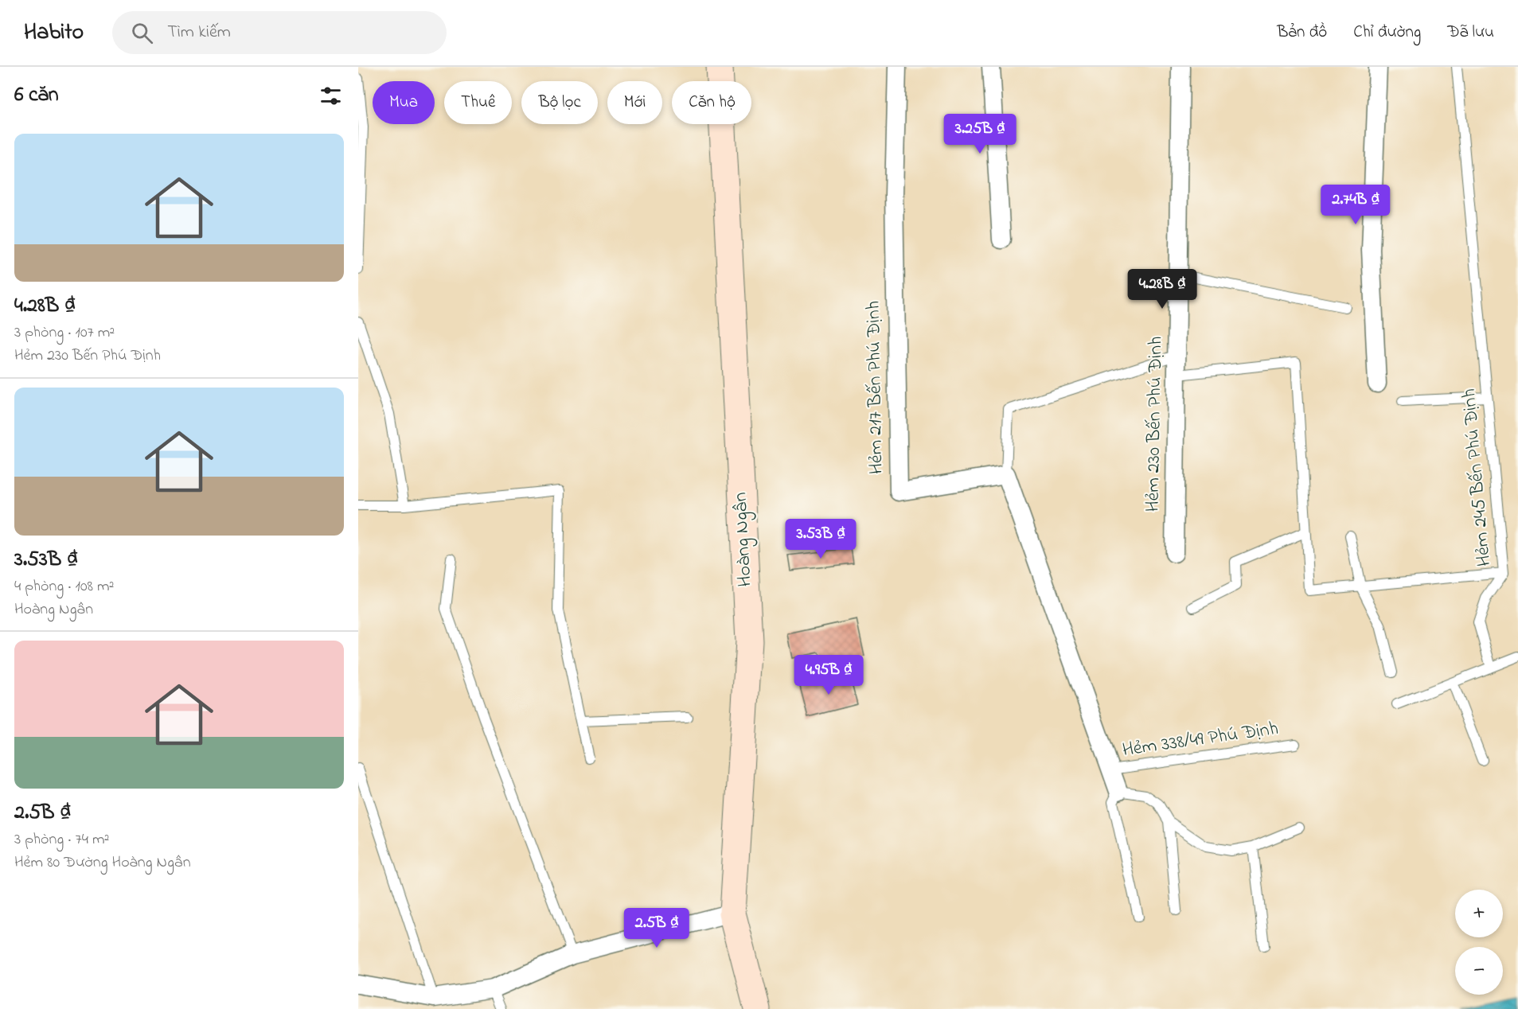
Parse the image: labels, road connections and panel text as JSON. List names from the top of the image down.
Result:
{
  "streets": {
    "street": ["Hẻm 217 Bến Phú Định", "Hẻm 230 Bến Phú Định", "Hoàng Ngân"],
    "lane": ["Hẻm 245 Bến Phú Định", "Hẻm 338/49 Phú Định"]
  },
  "crossings": [
    ["Hẻm 230 Bến Phú Định", "Hẻm 245 Bến Phú Định"]
  ],
  "page": {
    "header": "Habito",
    "search": "Tìm kiếm",
    "nav": ["Bản đồ", "Chỉ đường", "Đã lưu"],
    "heading": "6 căn",
    "chip": [
      "Mua",
      "Thuê",
      "Bộ lọc",
      "Mới",
      "Căn hộ"
    ],
    "price": [
      "3.25B ₫",
      "2.74B ₫",
      "4.28B ₫",
      "3.53B ₫",
      "4.95B ₫",
      "2.5B ₫"
    ],
    "list": [
      {
        "name": "4.28B ₫",
        "note": "3 phòng · 107 m² · Hẻm 230 Bến Phú Định"
      },
      {
        "name": "3.53B ₫",
        "note": "4 phòng · 108 m² · Hoàng Ngân"
      },
      {
        "name": "2.5B ₫",
        "note": "3 phòng · 74 m² · Hẻm 80 Đường Hoàng Ngân"
      }
    ],
    "map_buttons": ["+", "−"]
  }
}
